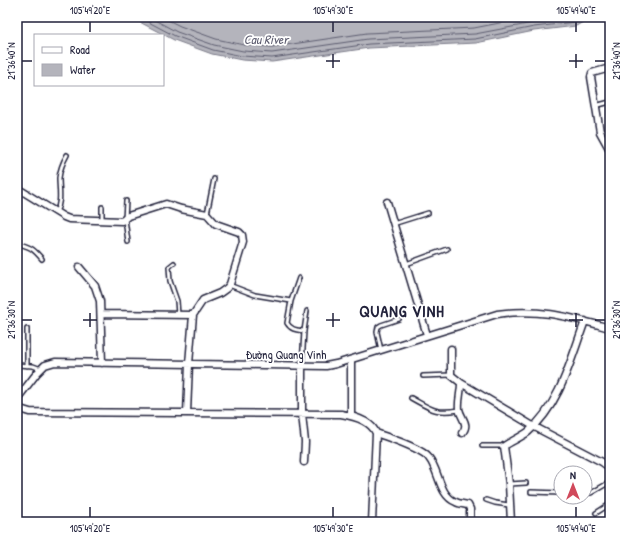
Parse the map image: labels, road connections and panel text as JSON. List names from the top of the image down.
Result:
{
  "streets": {
    "street": ["Đường Quang Vinh"]
  },
  "districts": ["QUANG VINH"],
  "water": ["Cau River"],
  "legend": ["Road", "Water"],
  "north": "top",
  "coordinates": [
    "105°49'20\"E",
    "105°49'30\"E",
    "105°49'40\"E",
    "21°36'40\"N",
    "21°36'30\"N"
  ]
}
